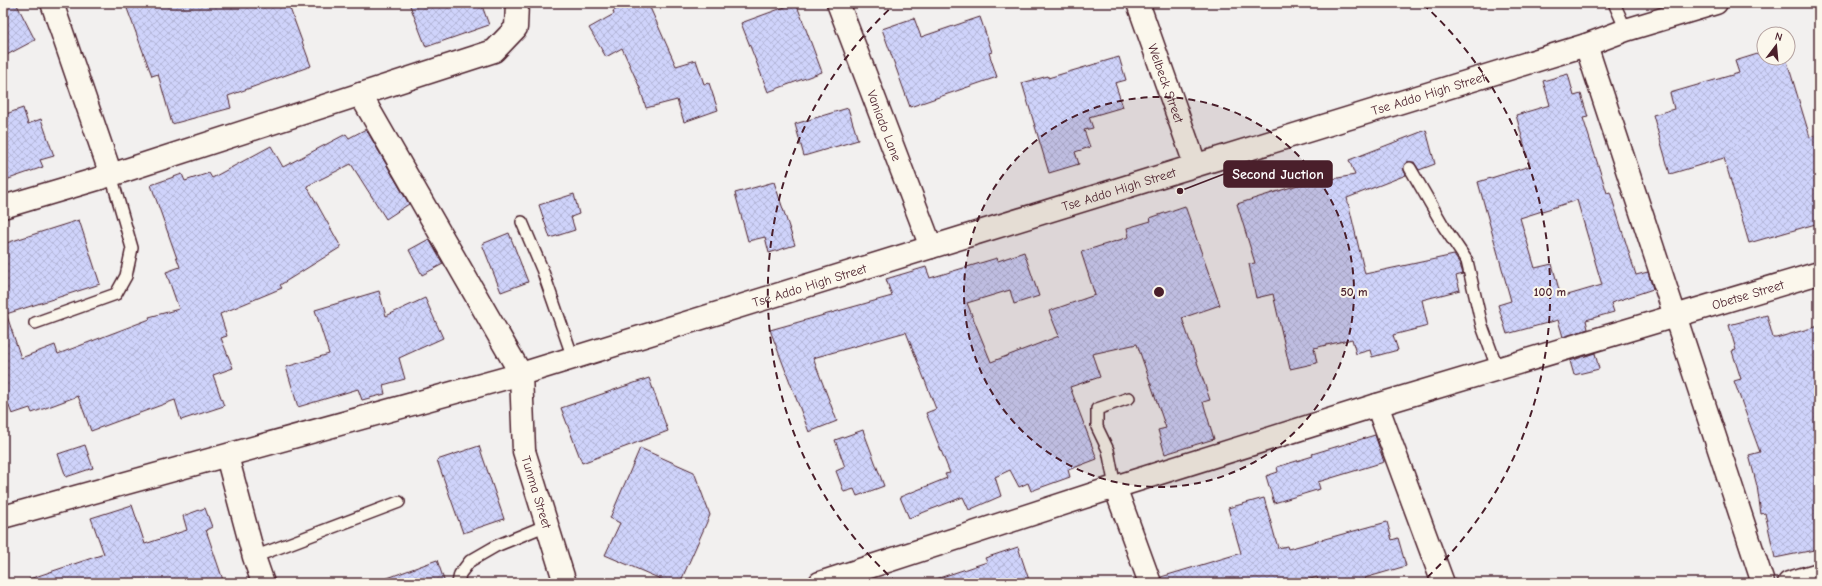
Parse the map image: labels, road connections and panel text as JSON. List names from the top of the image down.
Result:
{
  "streets": {
    "street": [
      "Welbeck Street",
      "Tse Addo High Street",
      "Vaniado Lane",
      "Obetse Street",
      "Tunma Street"
    ]
  },
  "crossings": [
    ["Welbeck Street", "Tse Addo High Street"],
    ["Tse Addo High Street", "Vaniado Lane"],
    ["Tse Addo High Street", "Tunma Street"]
  ],
  "places": ["Second Juction"],
  "north": "top",
  "rings": ["50 m", "100 m"]
}
